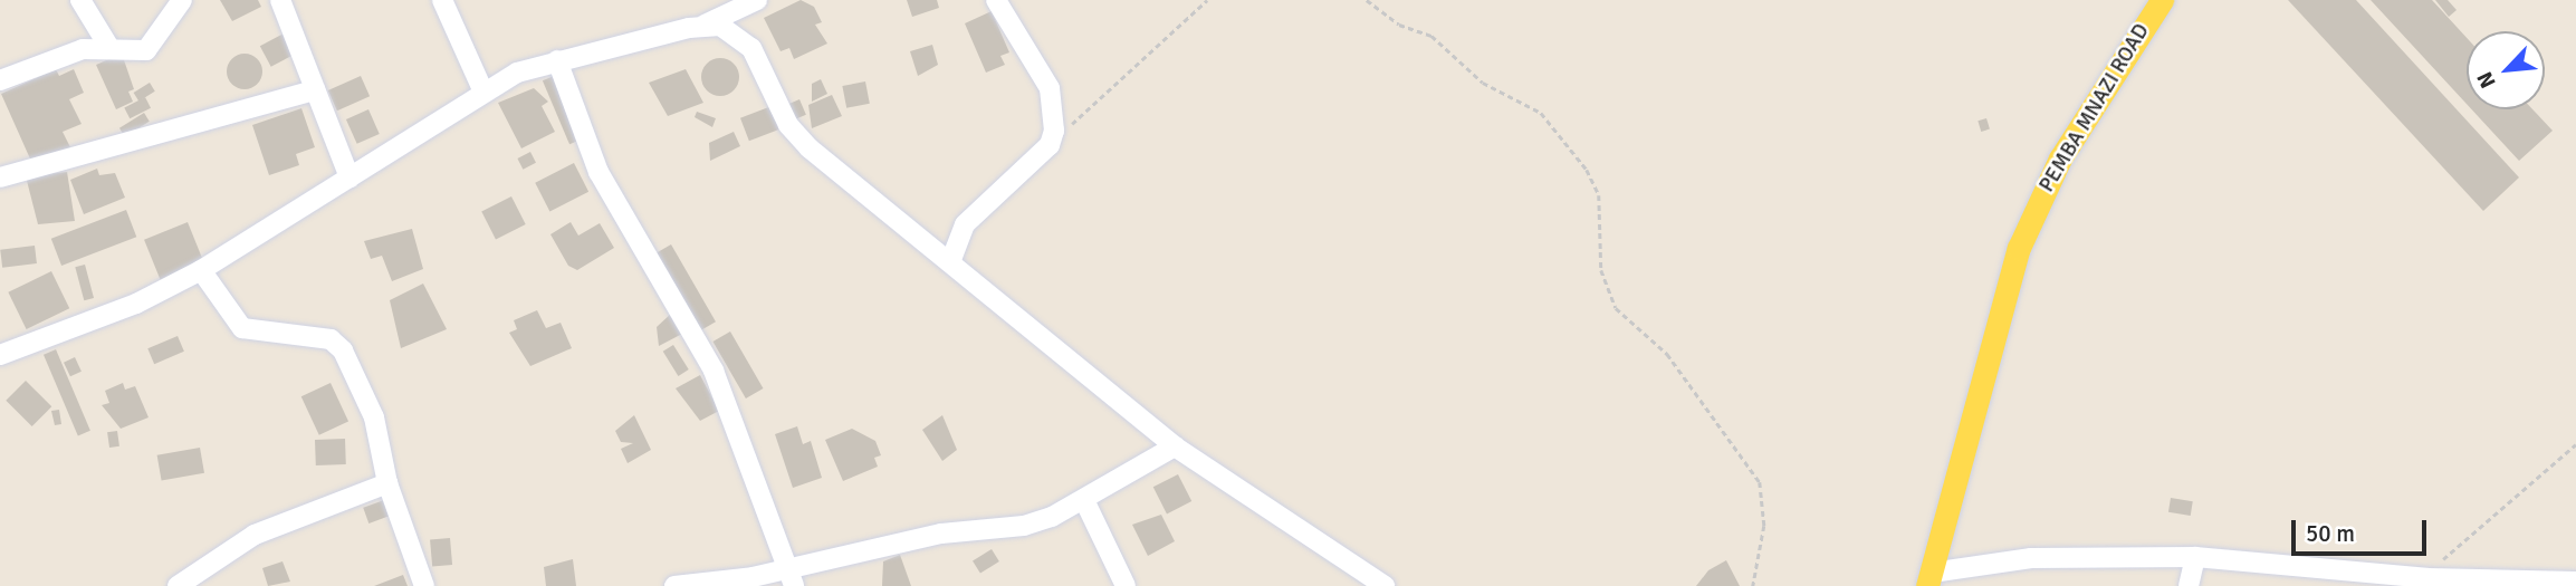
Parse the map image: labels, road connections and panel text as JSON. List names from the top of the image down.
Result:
{
  "streets": {
    "main road": ["PEMBA MNAZI ROAD"]
  },
  "scale_bar": "50 m",
  "north": "bottom left"
}
